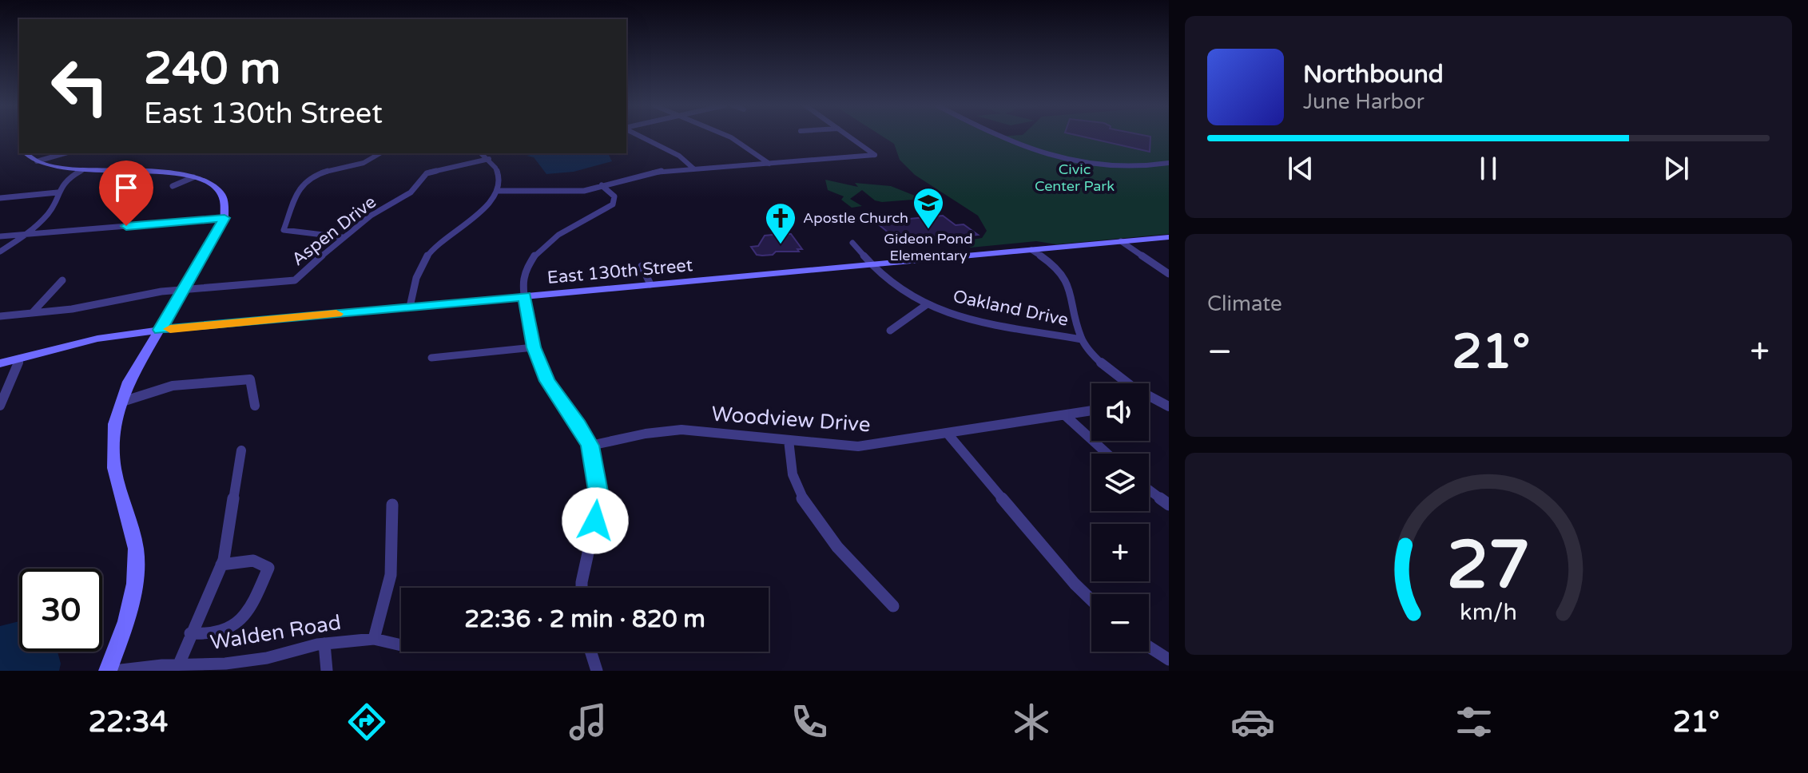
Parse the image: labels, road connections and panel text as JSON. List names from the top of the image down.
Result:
{
  "streets": {
    "street": [
      "Aspen Drive",
      "East 130th Street",
      "Oakland Drive",
      "Woodview Drive",
      "Walden Road"
    ]
  },
  "crossings": [
    ["East 130th Street", "Oakland Drive"]
  ],
  "parks": ["Civic Center Park"],
  "places": {
    "school or university": ["Gideon Pond Elementary"],
    "church": ["Apostle Church"]
  },
  "page": {
    "turn": ["240 m", "East 130th Street"],
    "song": ["Northbound", "June Harbor"],
    "tile": "Climate",
    "heat": ["−", "21°", "+"],
    "map_buttons": ["+", "−"],
    "limit": "30",
    "trip": "22:36 · 2 min · 820 m",
    "tabs": ["22:34", "21°"],
    "gauge": ["27", "km/h"]
  }
}
